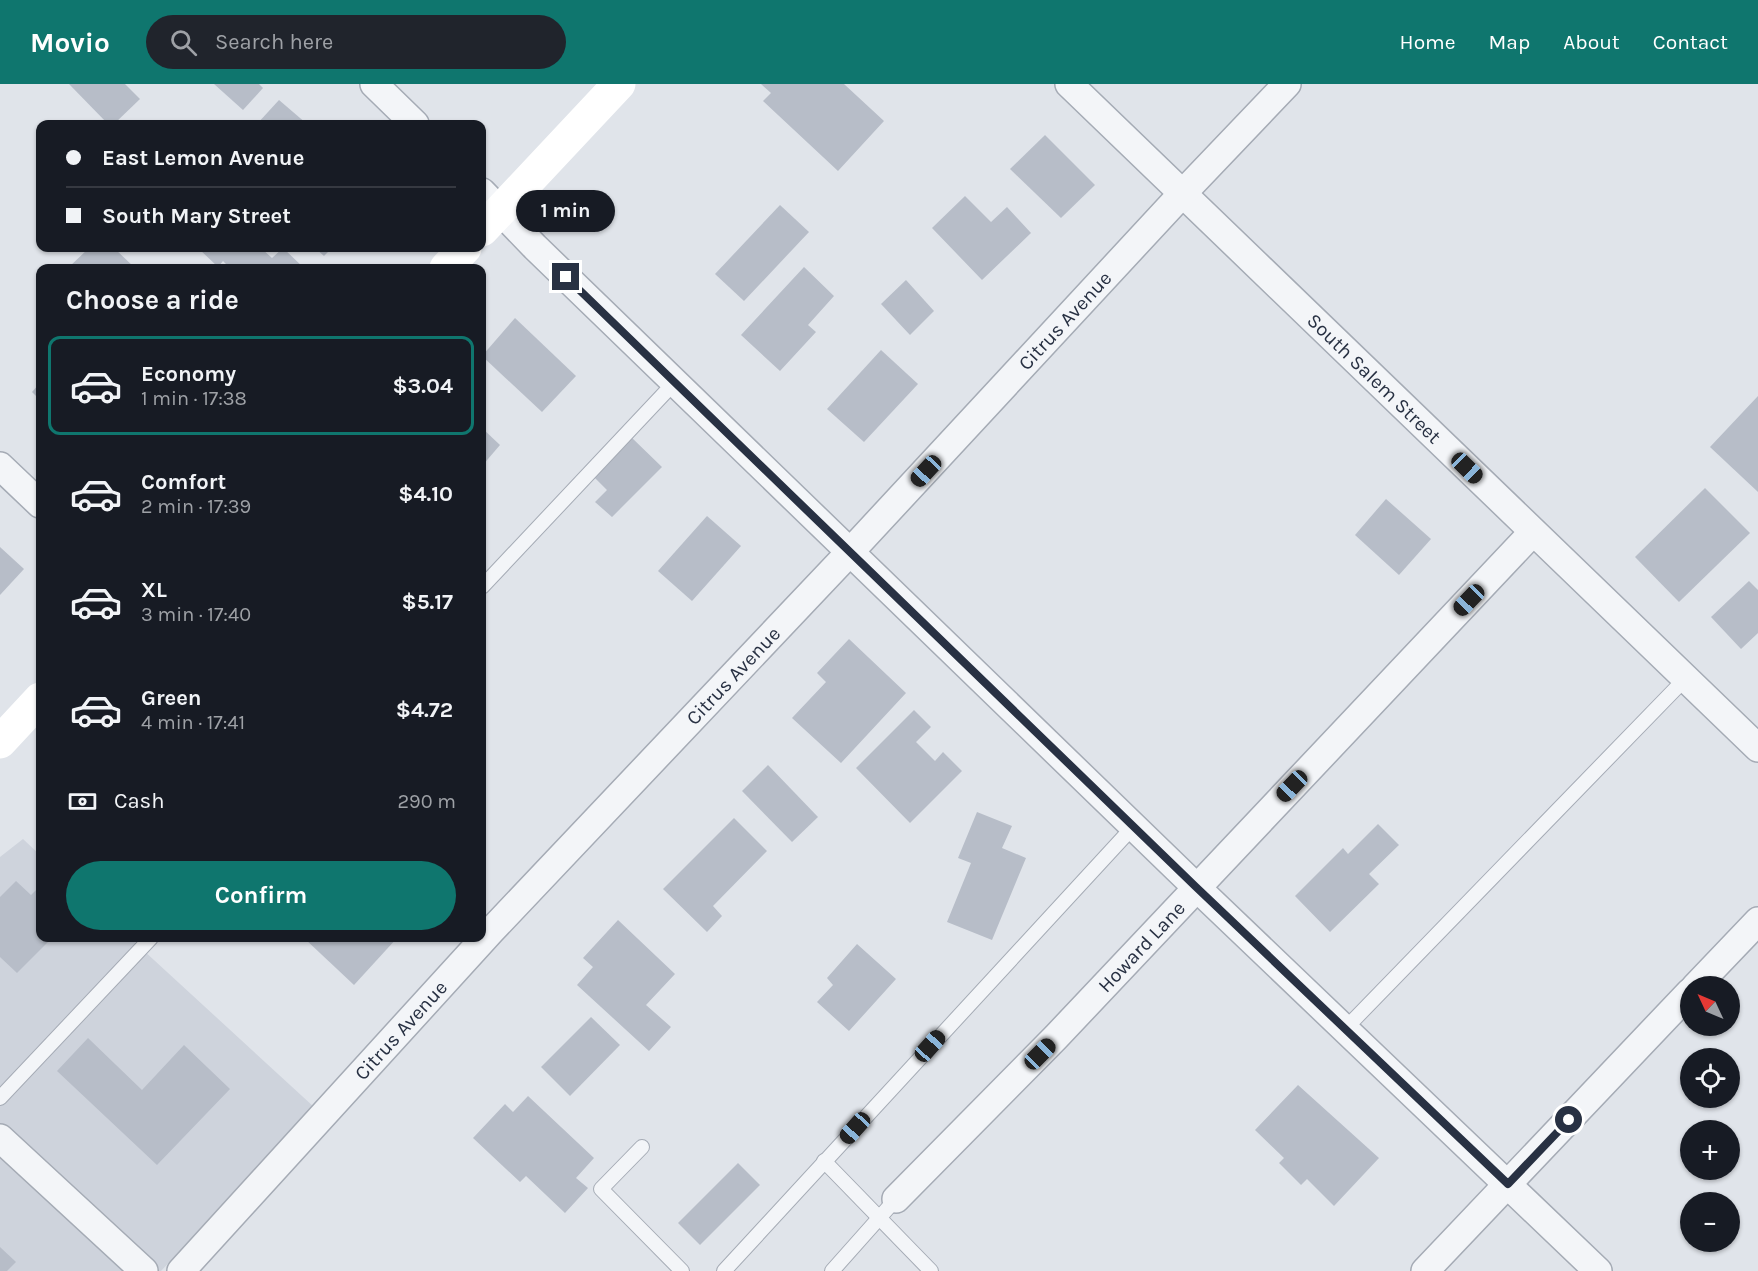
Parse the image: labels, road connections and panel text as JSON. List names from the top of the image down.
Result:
{
  "streets": {
    "street": ["Citrus Avenue", "South Salem Street", "Howard Lane"]
  },
  "crossings": [
    ["Citrus Avenue", "South Salem Street"],
    ["South Salem Street", "Howard Lane"]
  ],
  "north": "top left",
  "page": {
    "header": "Movio",
    "search": "Search here",
    "nav": [
      "Home",
      "Map",
      "About",
      "Contact"
    ],
    "banner": ["East Lemon Avenue", "South Mary Street"],
    "bubble": "1 min",
    "heading": "Choose a ride",
    "list": [
      {
        "name": "Economy",
        "note": "1 min · 17:38",
        "value": "$3.04"
      },
      {
        "name": "Comfort",
        "note": "2 min · 17:39",
        "value": "$4.10"
      },
      {
        "name": "XL",
        "note": "3 min · 17:40",
        "value": "$5.17"
      },
      {
        "name": "Green",
        "note": "4 min · 17:41",
        "value": "$4.72"
      }
    ],
    "pay": ["Cash", "290 m"],
    "buttons": "Confirm",
    "map_buttons": ["+", "−"]
  }
}
